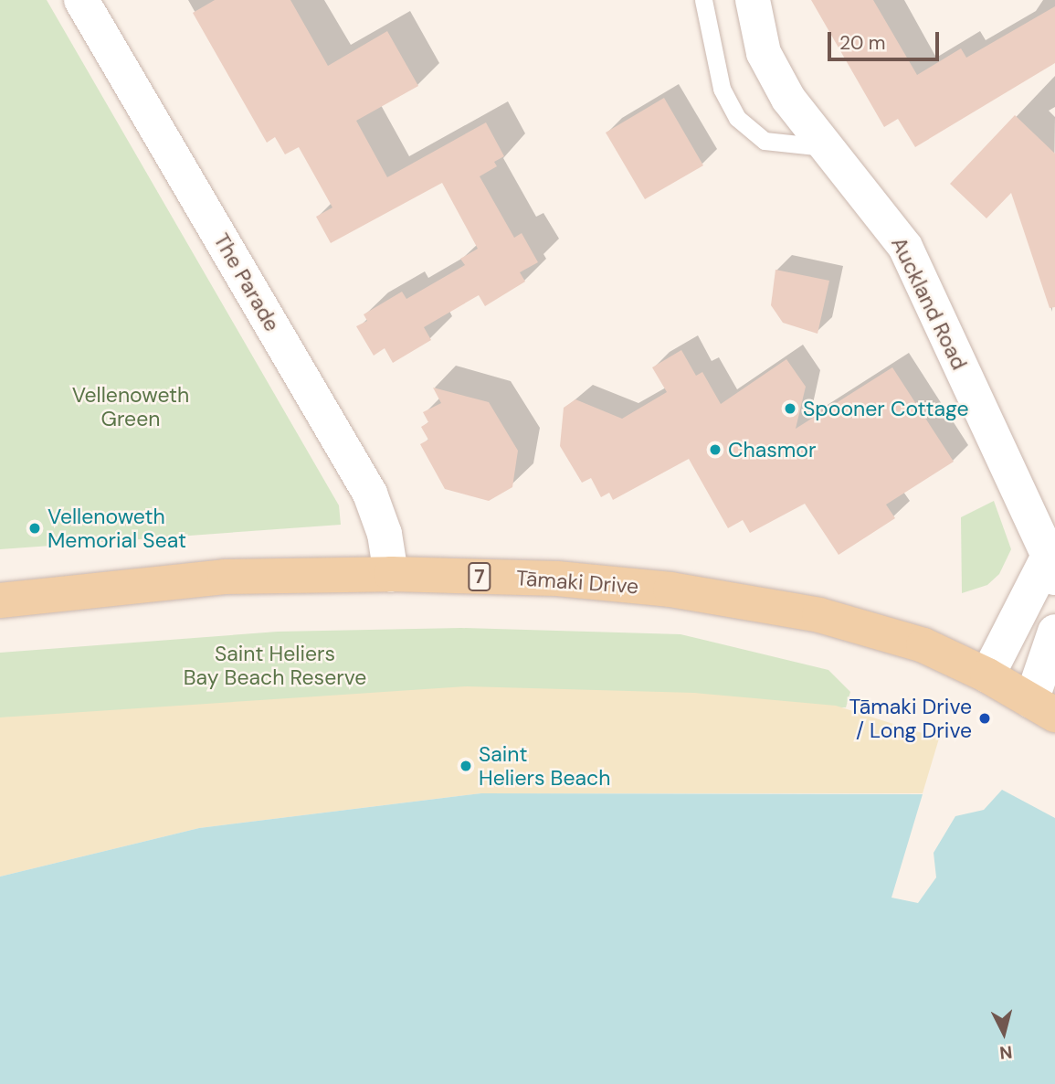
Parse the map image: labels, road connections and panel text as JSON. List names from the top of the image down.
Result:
{
  "streets": {
    "main road": ["7", "Tāmaki Drive"],
    "street": ["The Parade", "Auckland Road"]
  },
  "crossings": [
    ["The Parade", "Tāmaki Drive"],
    ["Auckland Road", "Tāmaki Drive"]
  ],
  "parks": ["Vellenoweth Green", "Saint Heliers Bay Beach Reserve"],
  "places": [
    "Spooner Cottage",
    "Chasmor",
    "Vellenoweth Memorial Seat",
    "Tāmaki Drive / Long Drive",
    "Saint Heliers Beach"
  ],
  "scale_bar": "20 m",
  "north": "bottom"
}
